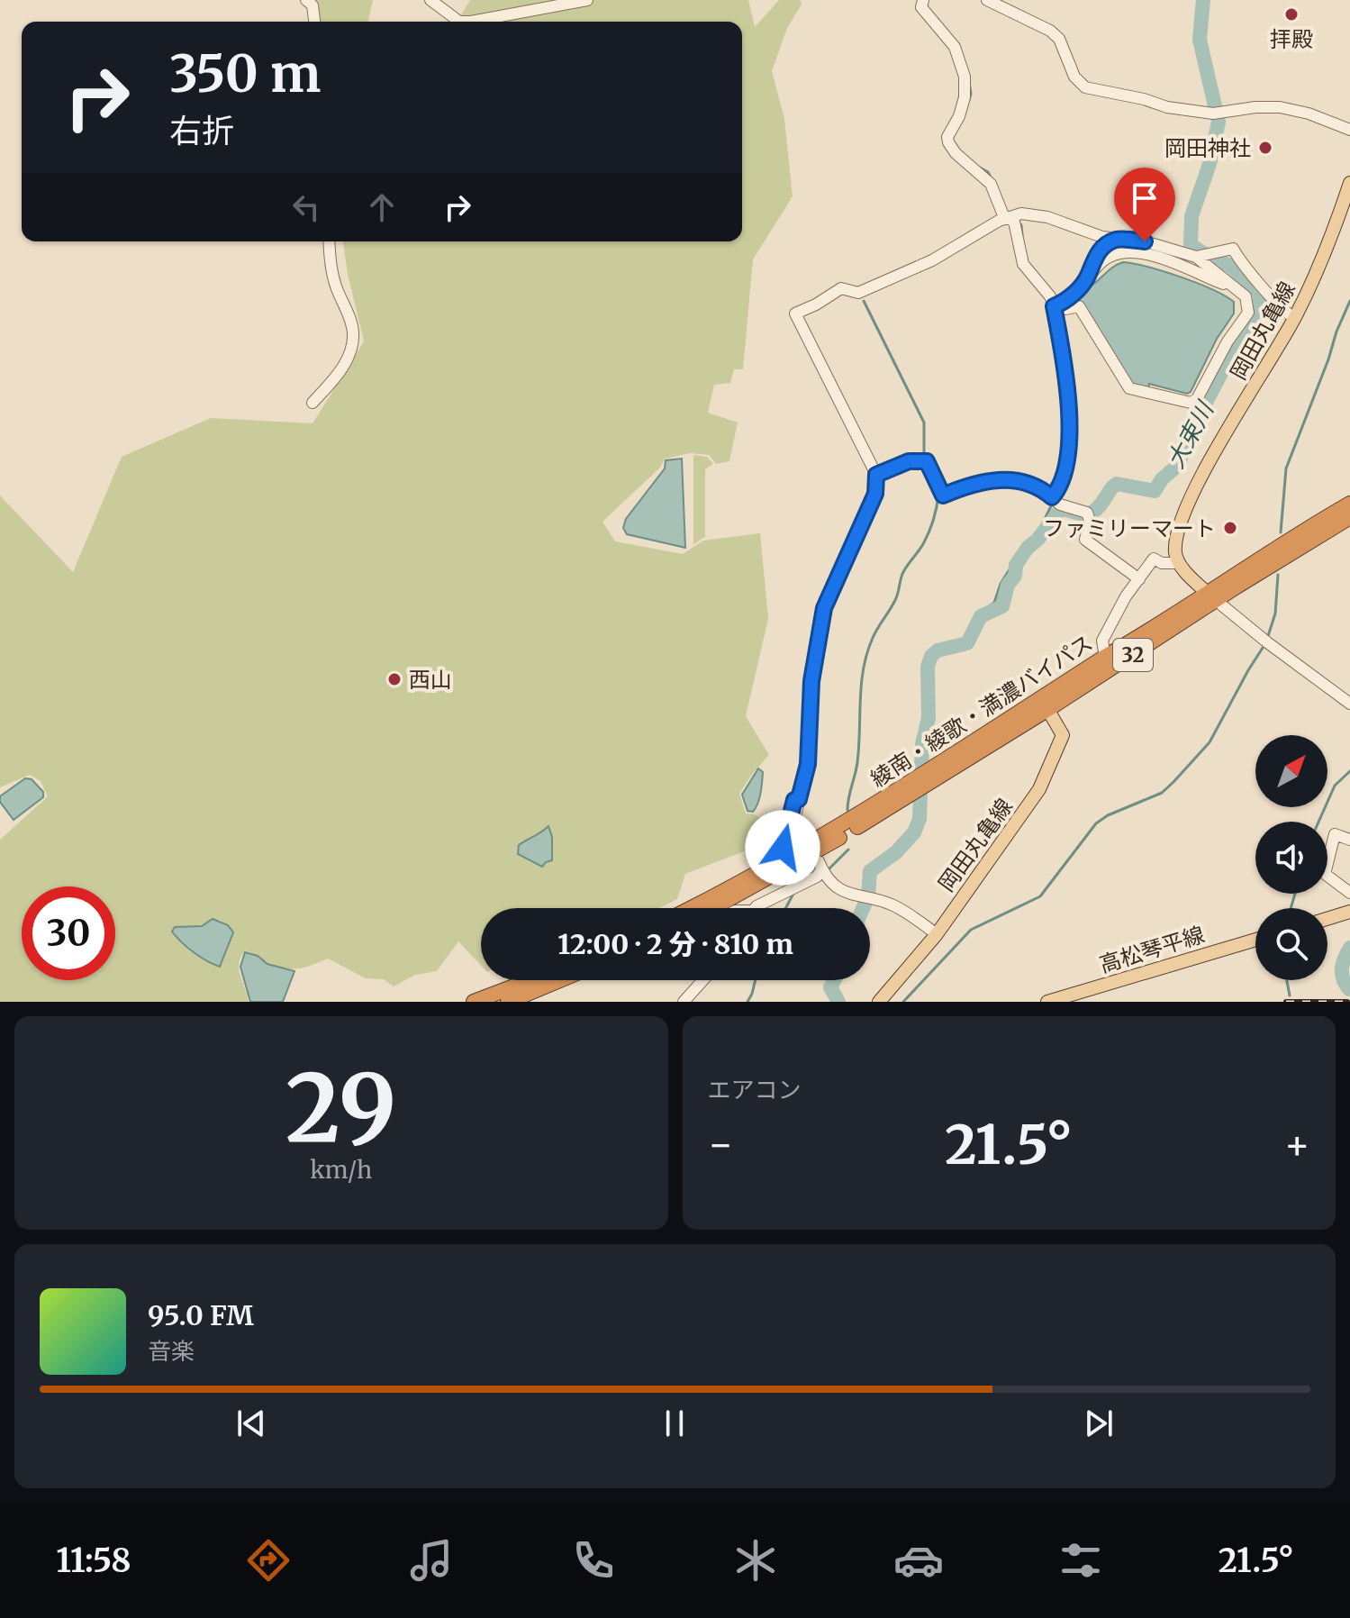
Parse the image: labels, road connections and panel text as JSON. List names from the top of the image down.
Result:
{
  "streets": {
    "highway": ["32", "綾南・綾歌・満濃バイパス"],
    "main road": ["岡田丸亀線", "高松琴平線"]
  },
  "crossings": [
    ["岡田丸亀線", "綾南・綾歌・満濃バイパス"]
  ],
  "water": ["大束川"],
  "places": [
    "拝殿",
    "岡田神社",
    "ファミリーマート",
    "西山"
  ],
  "north": "top right",
  "page": {
    "turn": ["350 m", "右折"],
    "limit": "30",
    "trip": "12:00 · 2 分 · 810 m",
    "tile": [
      ["29", "km/h"],
      "エアコン"
    ],
    "heat": ["−", "21.5°", "+"],
    "song": ["95.0 FM", "音楽"],
    "tabs": ["11:58", "21.5°"]
  }
}
